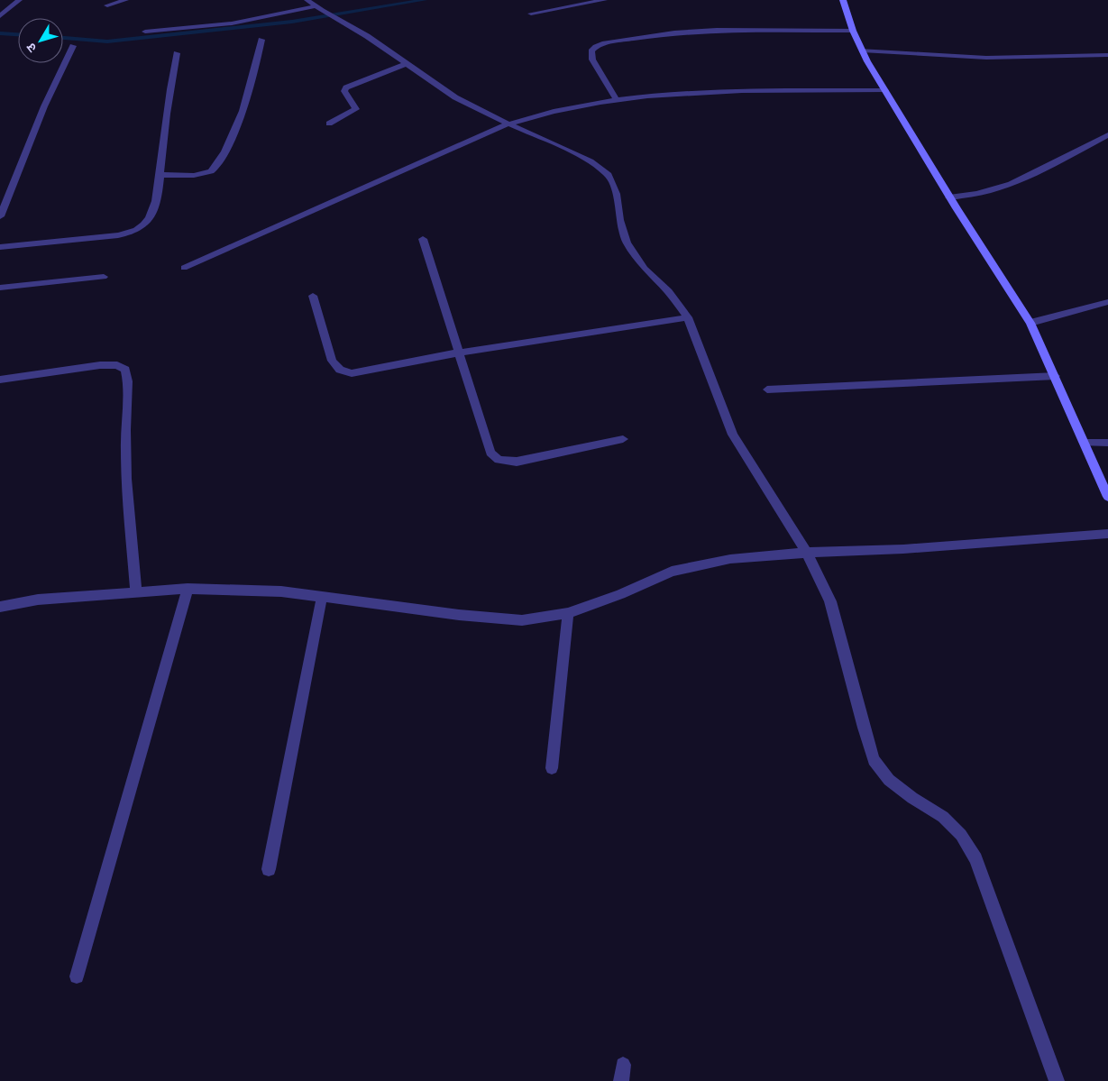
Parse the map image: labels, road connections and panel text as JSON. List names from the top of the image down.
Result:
{
  "north": "bottom left"
}
